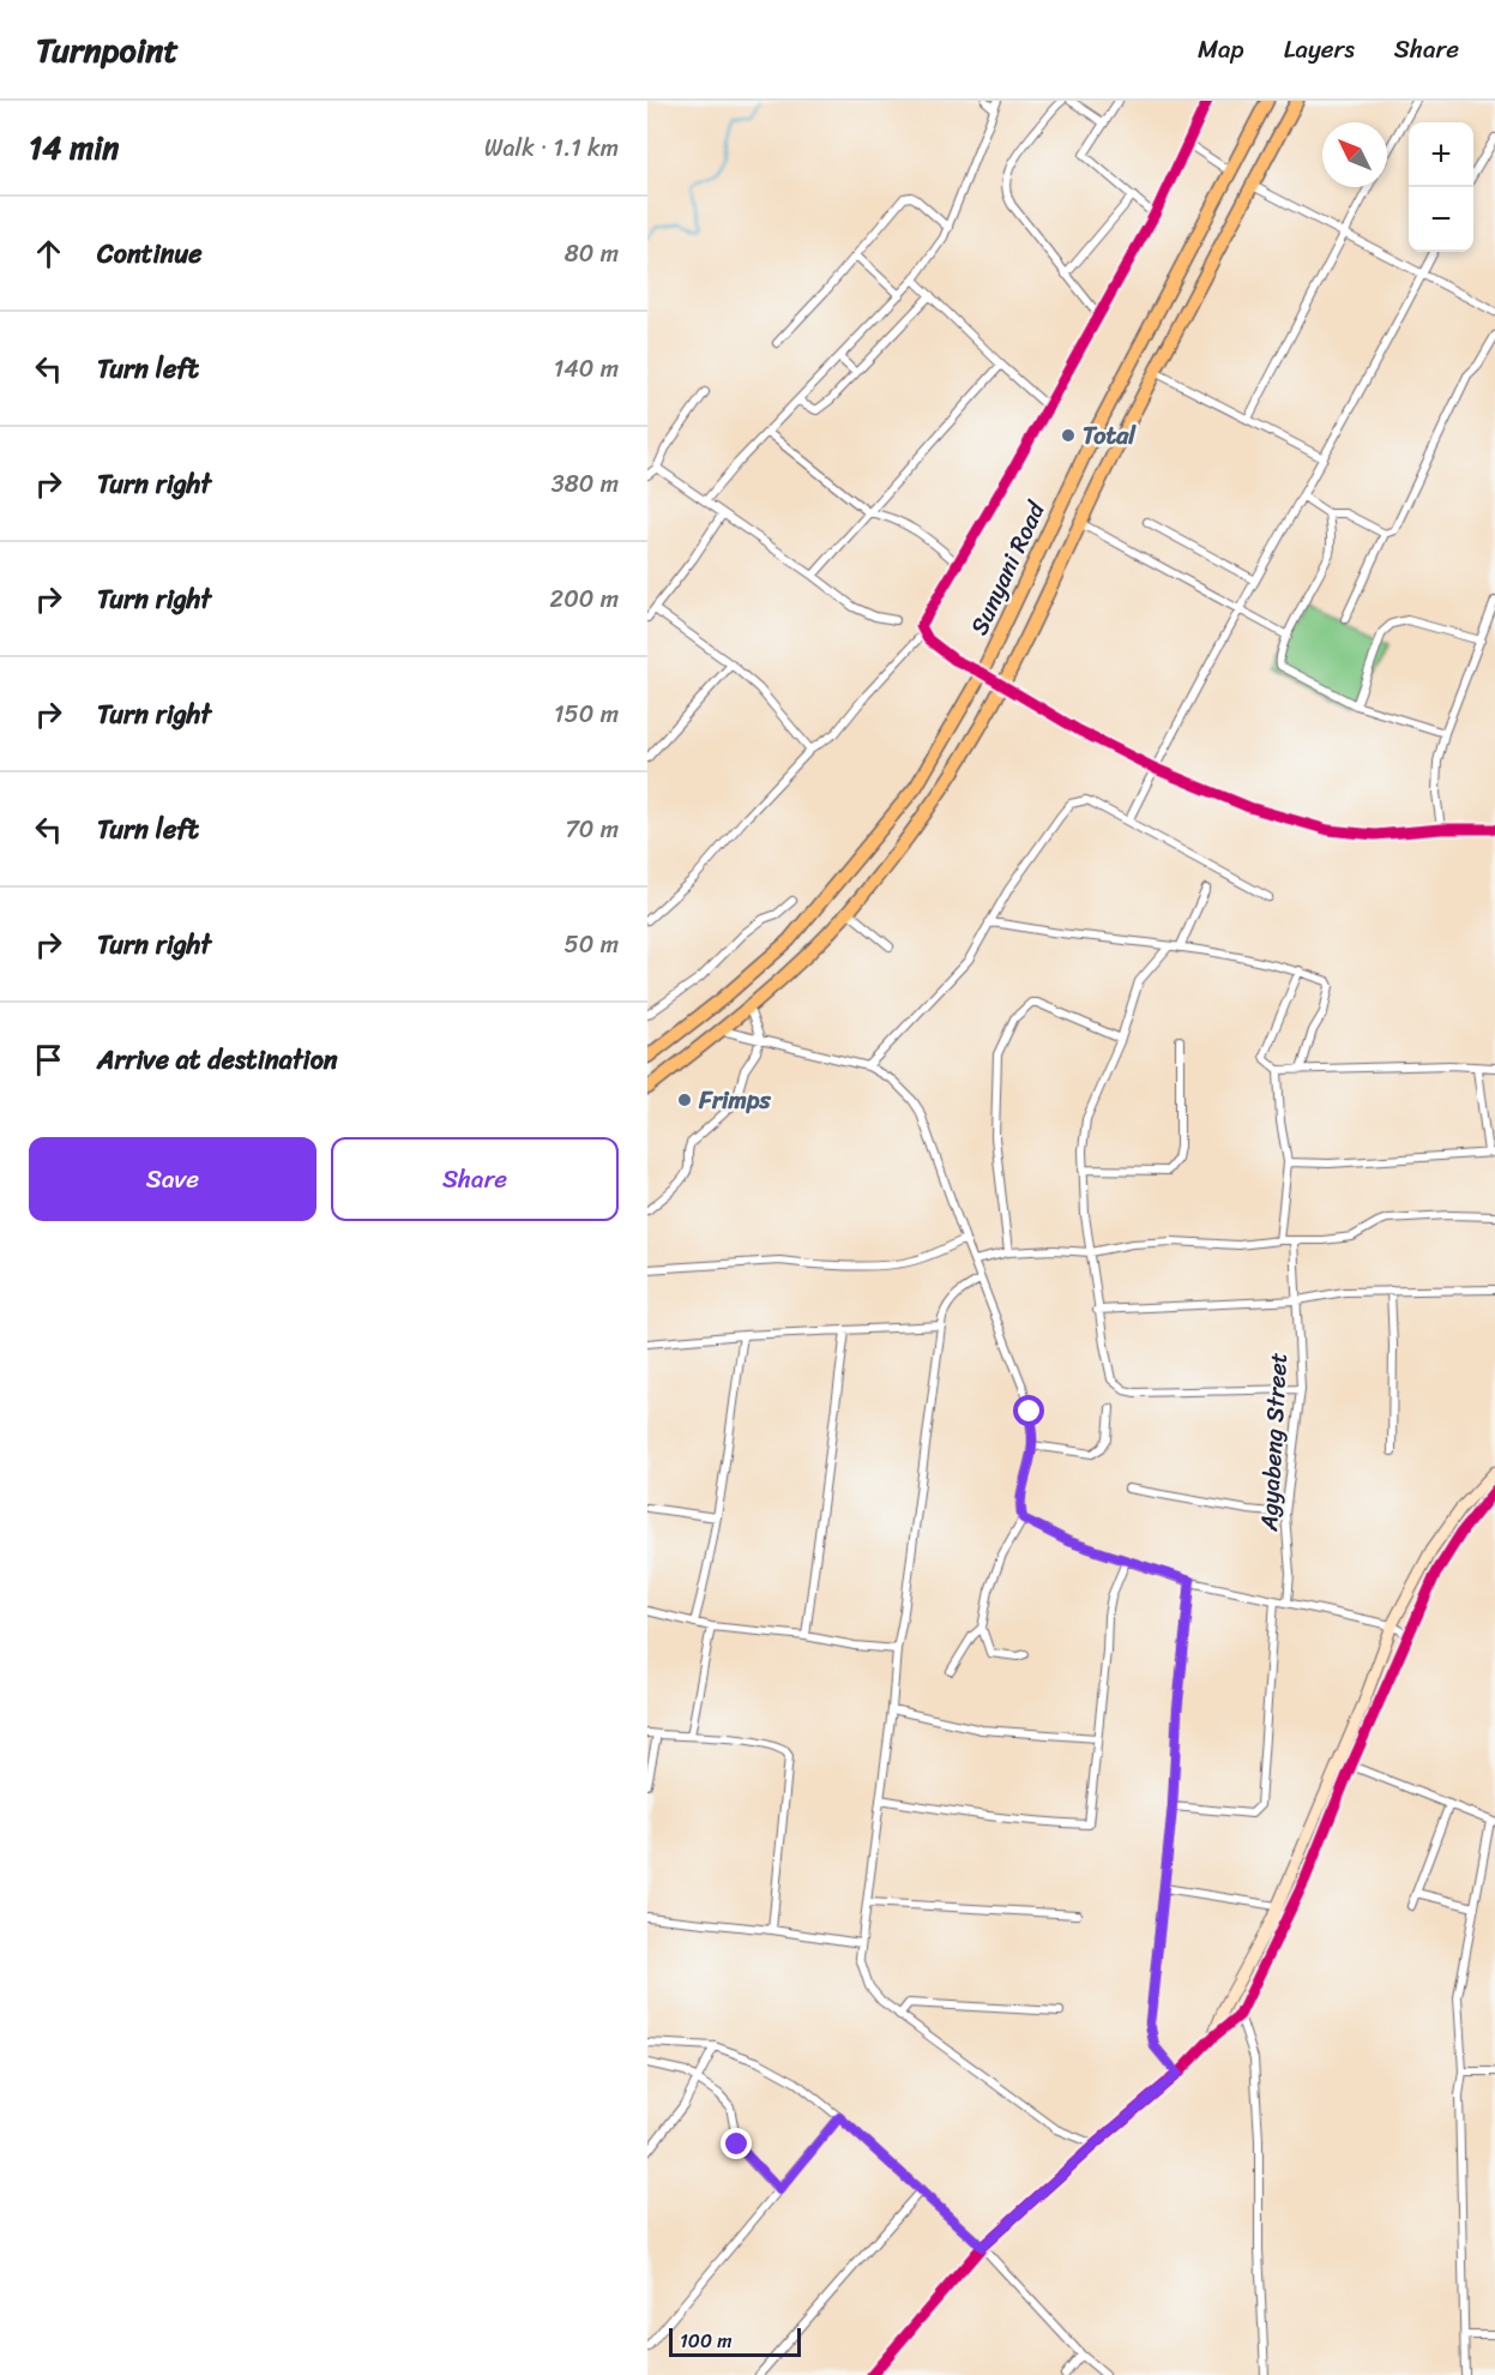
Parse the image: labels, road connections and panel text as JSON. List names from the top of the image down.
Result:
{
  "streets": {
    "main road": ["Sunyani Road"],
    "street": ["Agyabeng Street"]
  },
  "places": ["Total", "Frimps"],
  "scale_bar": "100 m",
  "north": "top left",
  "page": {
    "header": "Turnpoint",
    "nav": ["Map", "Layers", "Share"],
    "heading": ["14 min", "Walk · 1.1 km"],
    "map_buttons": ["+", "−"],
    "list": [
      ["Continue", "80 m"],
      ["Turn left", "140 m"],
      ["Turn right", "380 m"],
      ["Turn right", "200 m"],
      ["Turn right", "150 m"],
      ["Turn left", "70 m"],
      ["Turn right", "50 m"],
      "Arrive at destination"
    ],
    "buttons": ["Save", "Share"],
    "scale": "100 m"
  }
}
